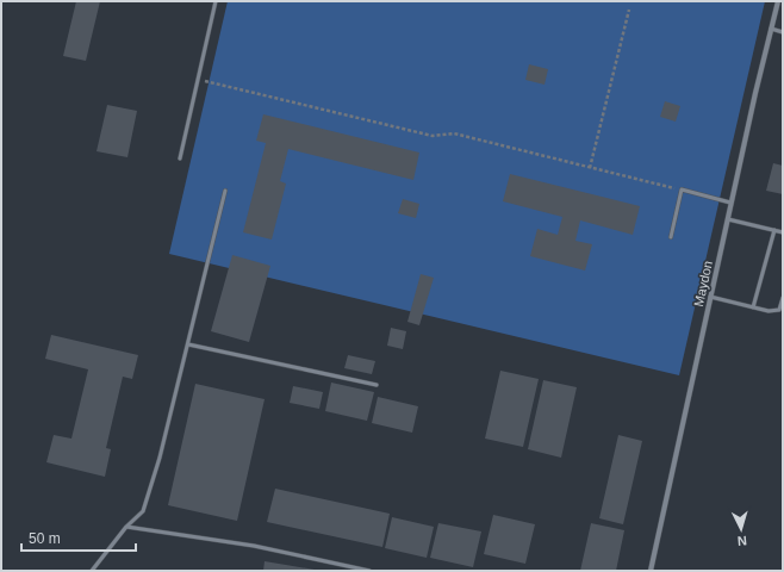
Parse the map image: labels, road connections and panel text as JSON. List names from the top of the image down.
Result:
{
  "streets": {
    "street": ["Maydon"]
  },
  "scale_bar": "50 m",
  "north": "bottom"
}
